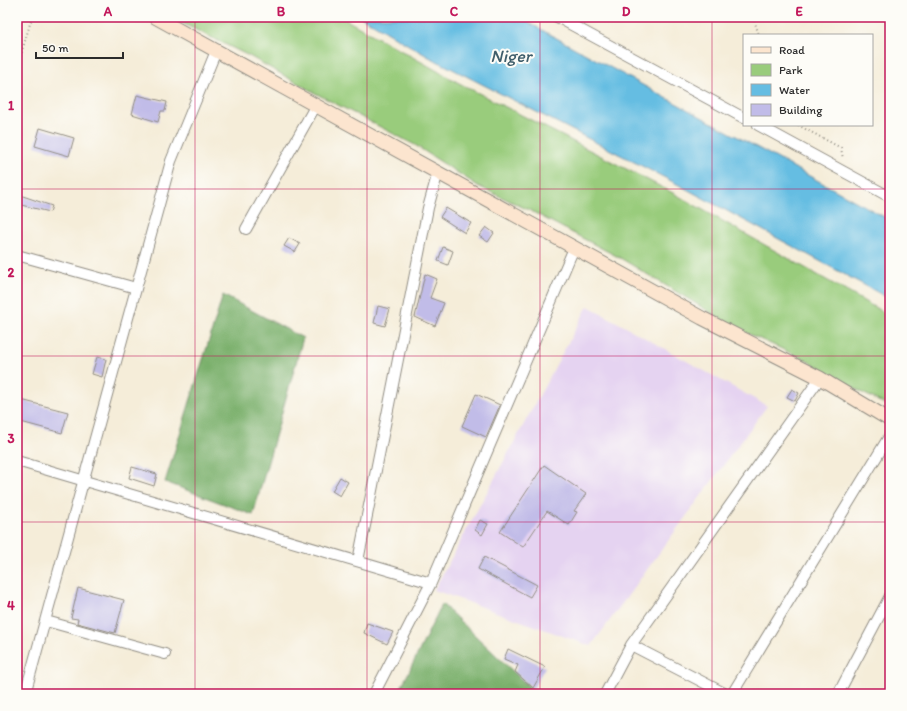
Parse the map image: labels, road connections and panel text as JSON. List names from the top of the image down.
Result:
{
  "water": ["Niger"],
  "legend": [
    "Road",
    "Park",
    "Water",
    "Building"
  ],
  "scale_bar": "50 m",
  "grid": {
    "columns": [
      "A",
      "B",
      "C",
      "D",
      "E"
    ],
    "rows": [
      "1",
      "2",
      "3",
      "4"
    ]
  }
}
